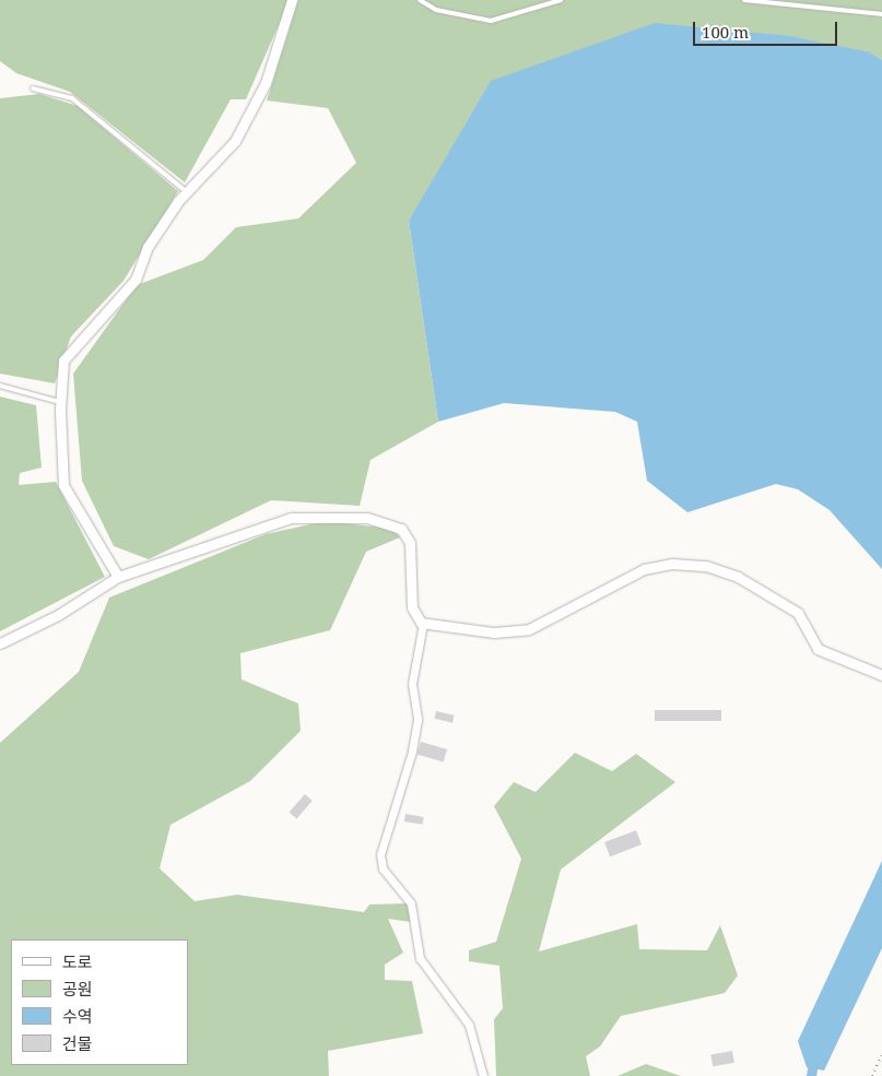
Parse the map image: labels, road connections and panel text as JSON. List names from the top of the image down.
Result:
{
  "legend": [
    "도로",
    "공원",
    "수역",
    "건물"
  ],
  "scale_bar": "100 m"
}
